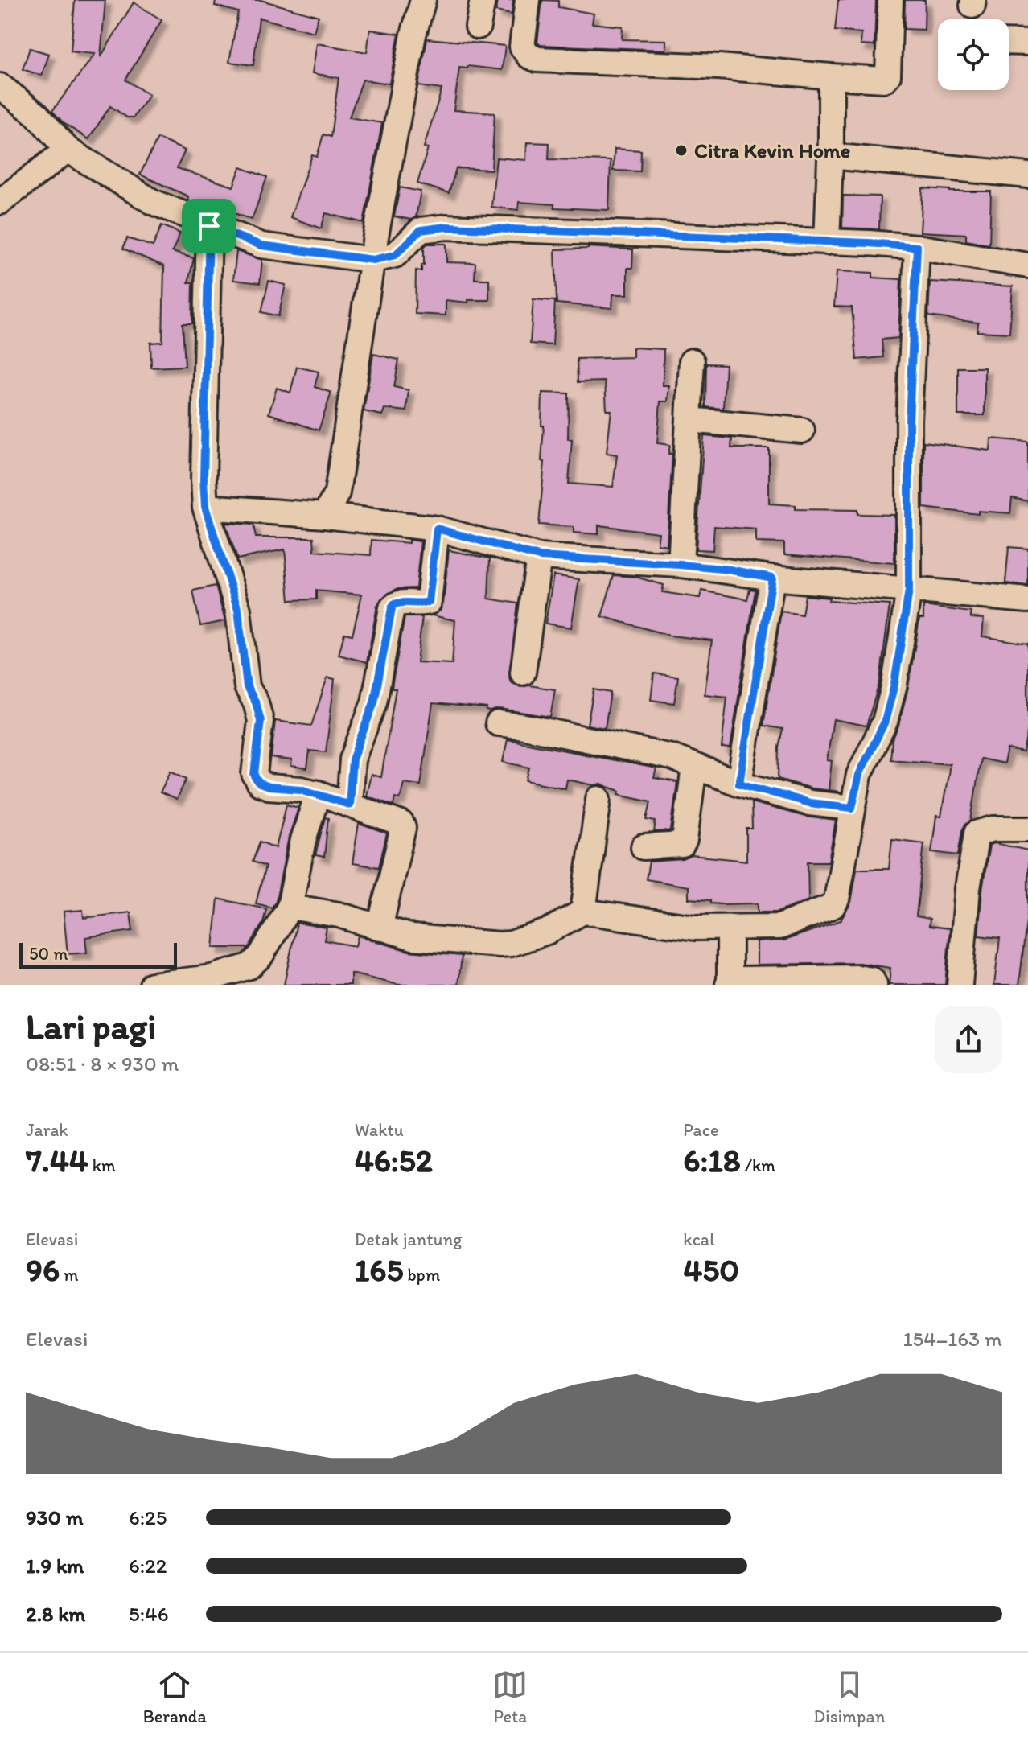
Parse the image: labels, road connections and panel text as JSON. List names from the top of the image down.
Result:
{
  "places": ["Citra Kevin Home"],
  "scale_bar": "50 m",
  "page": {
    "scale": "50 m",
    "heading": ["Lari pagi", "08:51 · 8 × 930 m"],
    "stats": [
      ["Jarak", "7.44 km"],
      ["Waktu", "46:52"],
      ["Pace", "6:18 /km"],
      ["Elevasi", "96 m"],
      ["Detak jantung", "165 bpm"],
      ["kcal", "450"]
    ],
    "chart": ["Elevasi", "154–163 m"],
    "list": [
      {
        "name": "930 m",
        "note": "6:25"
      },
      {
        "name": "1.9 km",
        "note": "6:22"
      },
      {
        "name": "2.8 km",
        "note": "5:46"
      }
    ],
    "tabs": ["Beranda", "Peta", "Disimpan"]
  }
}
